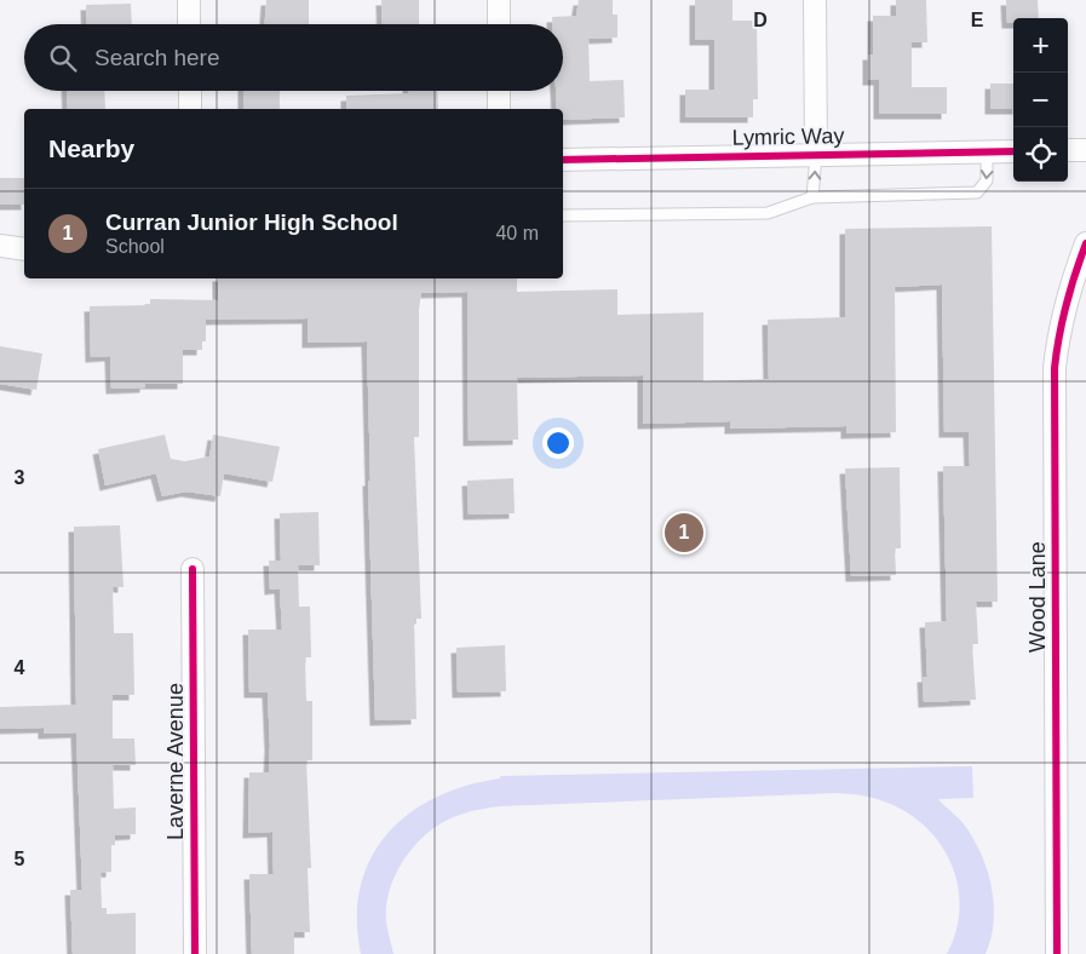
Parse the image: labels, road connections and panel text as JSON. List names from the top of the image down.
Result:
{
  "streets": {
    "street": ["Lymric Way", "Wood Lane", "Laverne Avenue"]
  },
  "page": {
    "map_buttons": ["+", "−"],
    "search": "Search here",
    "heading": "Nearby",
    "list": [
      {
        "mark": "1",
        "name": "Curran Junior High School",
        "note": "School",
        "value": "40 m"
      }
    ],
    "pins": "1"
  },
  "grid": {
    "columns": ["D", "E"],
    "rows": ["3", "4", "5"]
  }
}
